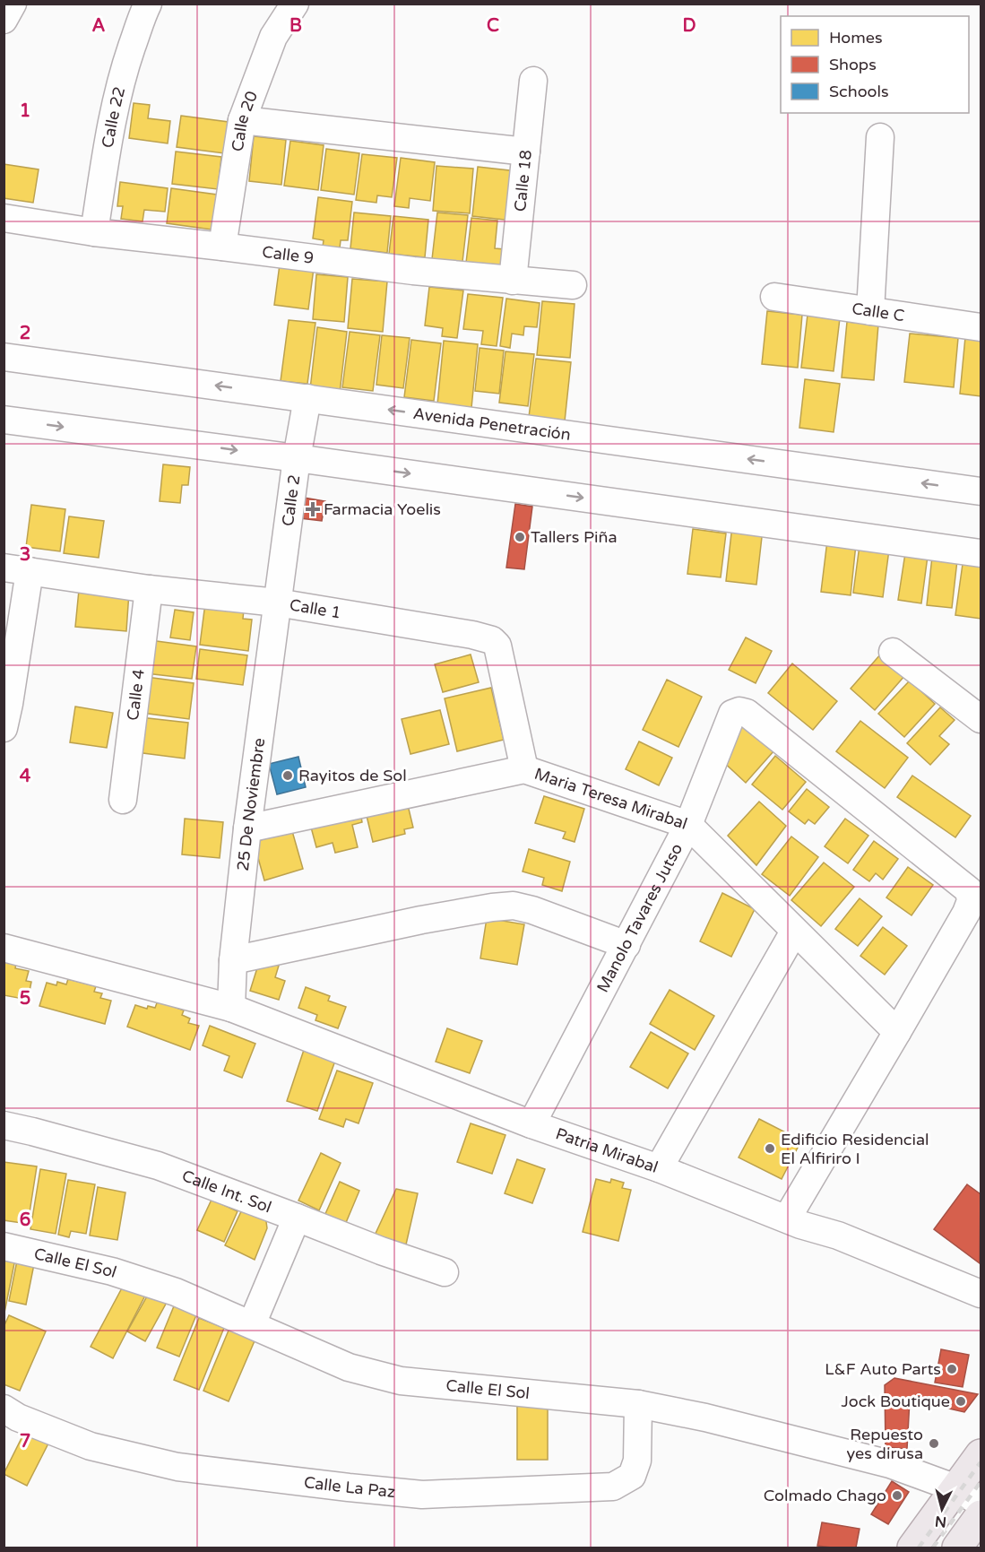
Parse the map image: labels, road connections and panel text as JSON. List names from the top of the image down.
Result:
{
  "streets": {
    "street": [
      "Calle 22",
      "Calle 20",
      "Calle 18",
      "Calle 9",
      "Calle C",
      "Avenida Penetración",
      "Calle 2",
      "Calle 1",
      "Calle 4",
      "Maria Teresa Mirabal",
      "25 De Noviembre",
      "Manolo Tavares Jutso",
      "Patria Mirabal",
      "Calle Int. Sol",
      "Calle El Sol",
      "Calle La Paz"
    ]
  },
  "crossings": [
    ["Calle 22", "Calle 9"],
    ["Calle 20", "Calle 9"],
    ["Calle 18", "Calle 9"],
    ["Avenida Penetración", "Calle 2"],
    ["Calle 2", "Calle 1"],
    ["Calle 2", "25 De Noviembre"],
    ["Calle 1", "Calle 4"],
    ["Calle 1", "Maria Teresa Mirabal"],
    ["Calle 1", "25 De Noviembre"],
    ["Maria Teresa Mirabal", "25 De Noviembre"],
    ["Maria Teresa Mirabal", "Manolo Tavares Jutso"],
    ["25 De Noviembre", "Patria Mirabal"],
    ["Manolo Tavares Jutso", "Patria Mirabal"],
    ["Calle El Sol", "Calle La Paz"]
  ],
  "places": {
    "health": ["Farmacia Yoelis"],
    "other": [
      "Tallers Piña",
      "Rayitos de Sol",
      "Edificio Residencial El Alfiriro I",
      "L&F Auto Parts",
      "Jock Boutique",
      "Repuesto yes dirusa",
      "Colmado Chago"
    ]
  },
  "legend": ["Homes", "Shops", "Schools"],
  "north": "bottom",
  "grid": {
    "columns": [
      "A",
      "B",
      "C",
      "D"
    ],
    "rows": [
      "1",
      "2",
      "3",
      "4",
      "5",
      "6",
      "7"
    ]
  }
}
